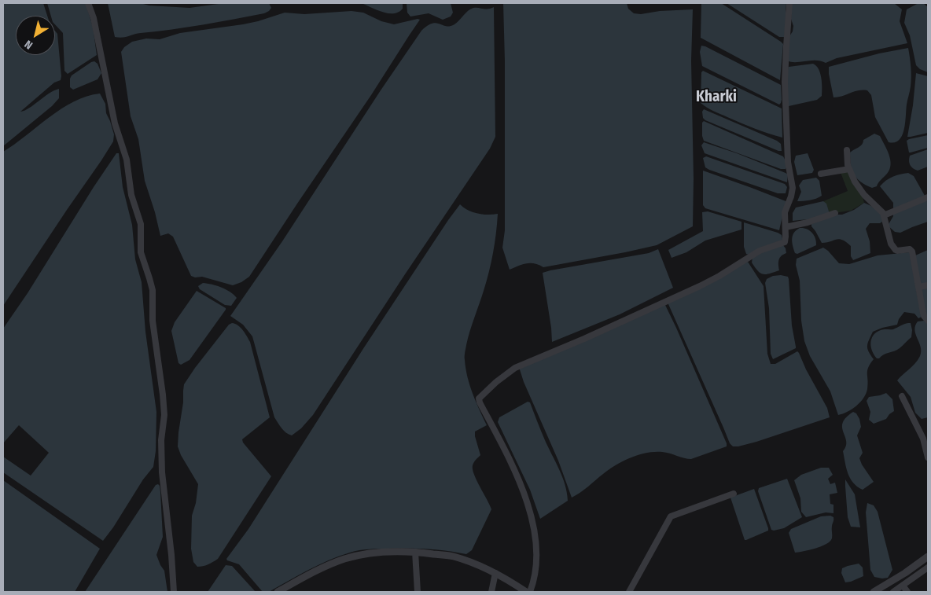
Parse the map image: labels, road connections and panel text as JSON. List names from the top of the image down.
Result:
{
  "districts": ["Kharki"],
  "north": "bottom left"
}
